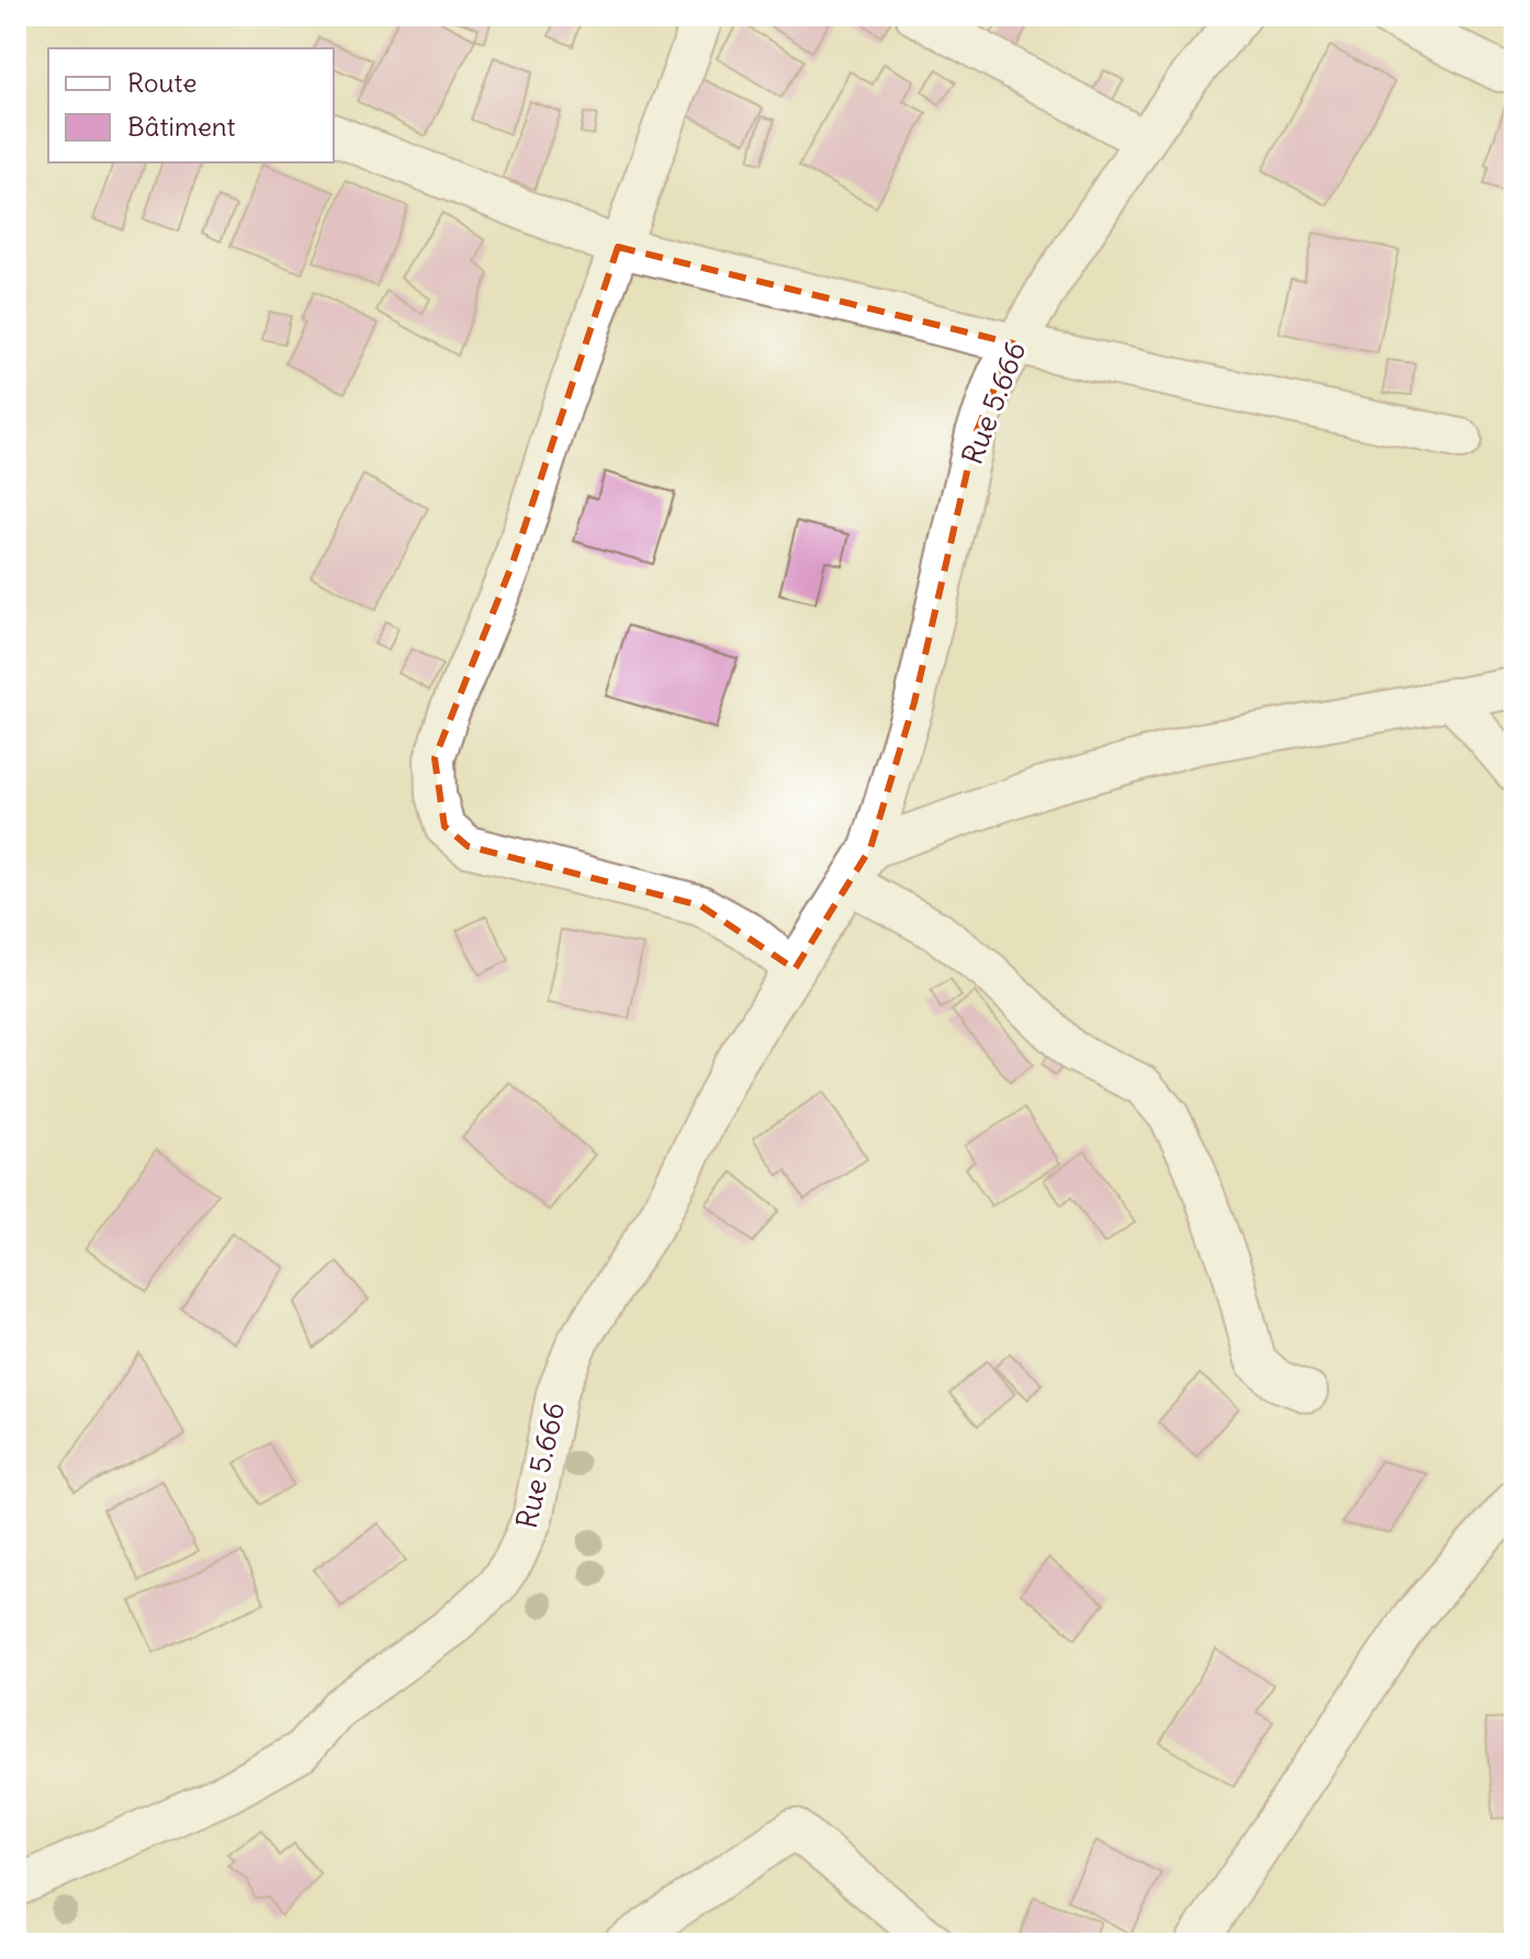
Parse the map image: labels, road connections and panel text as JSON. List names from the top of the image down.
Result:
{
  "streets": {
    "street": ["Rue 5.666"]
  },
  "legend": ["Route", "Bâtiment"]
}
